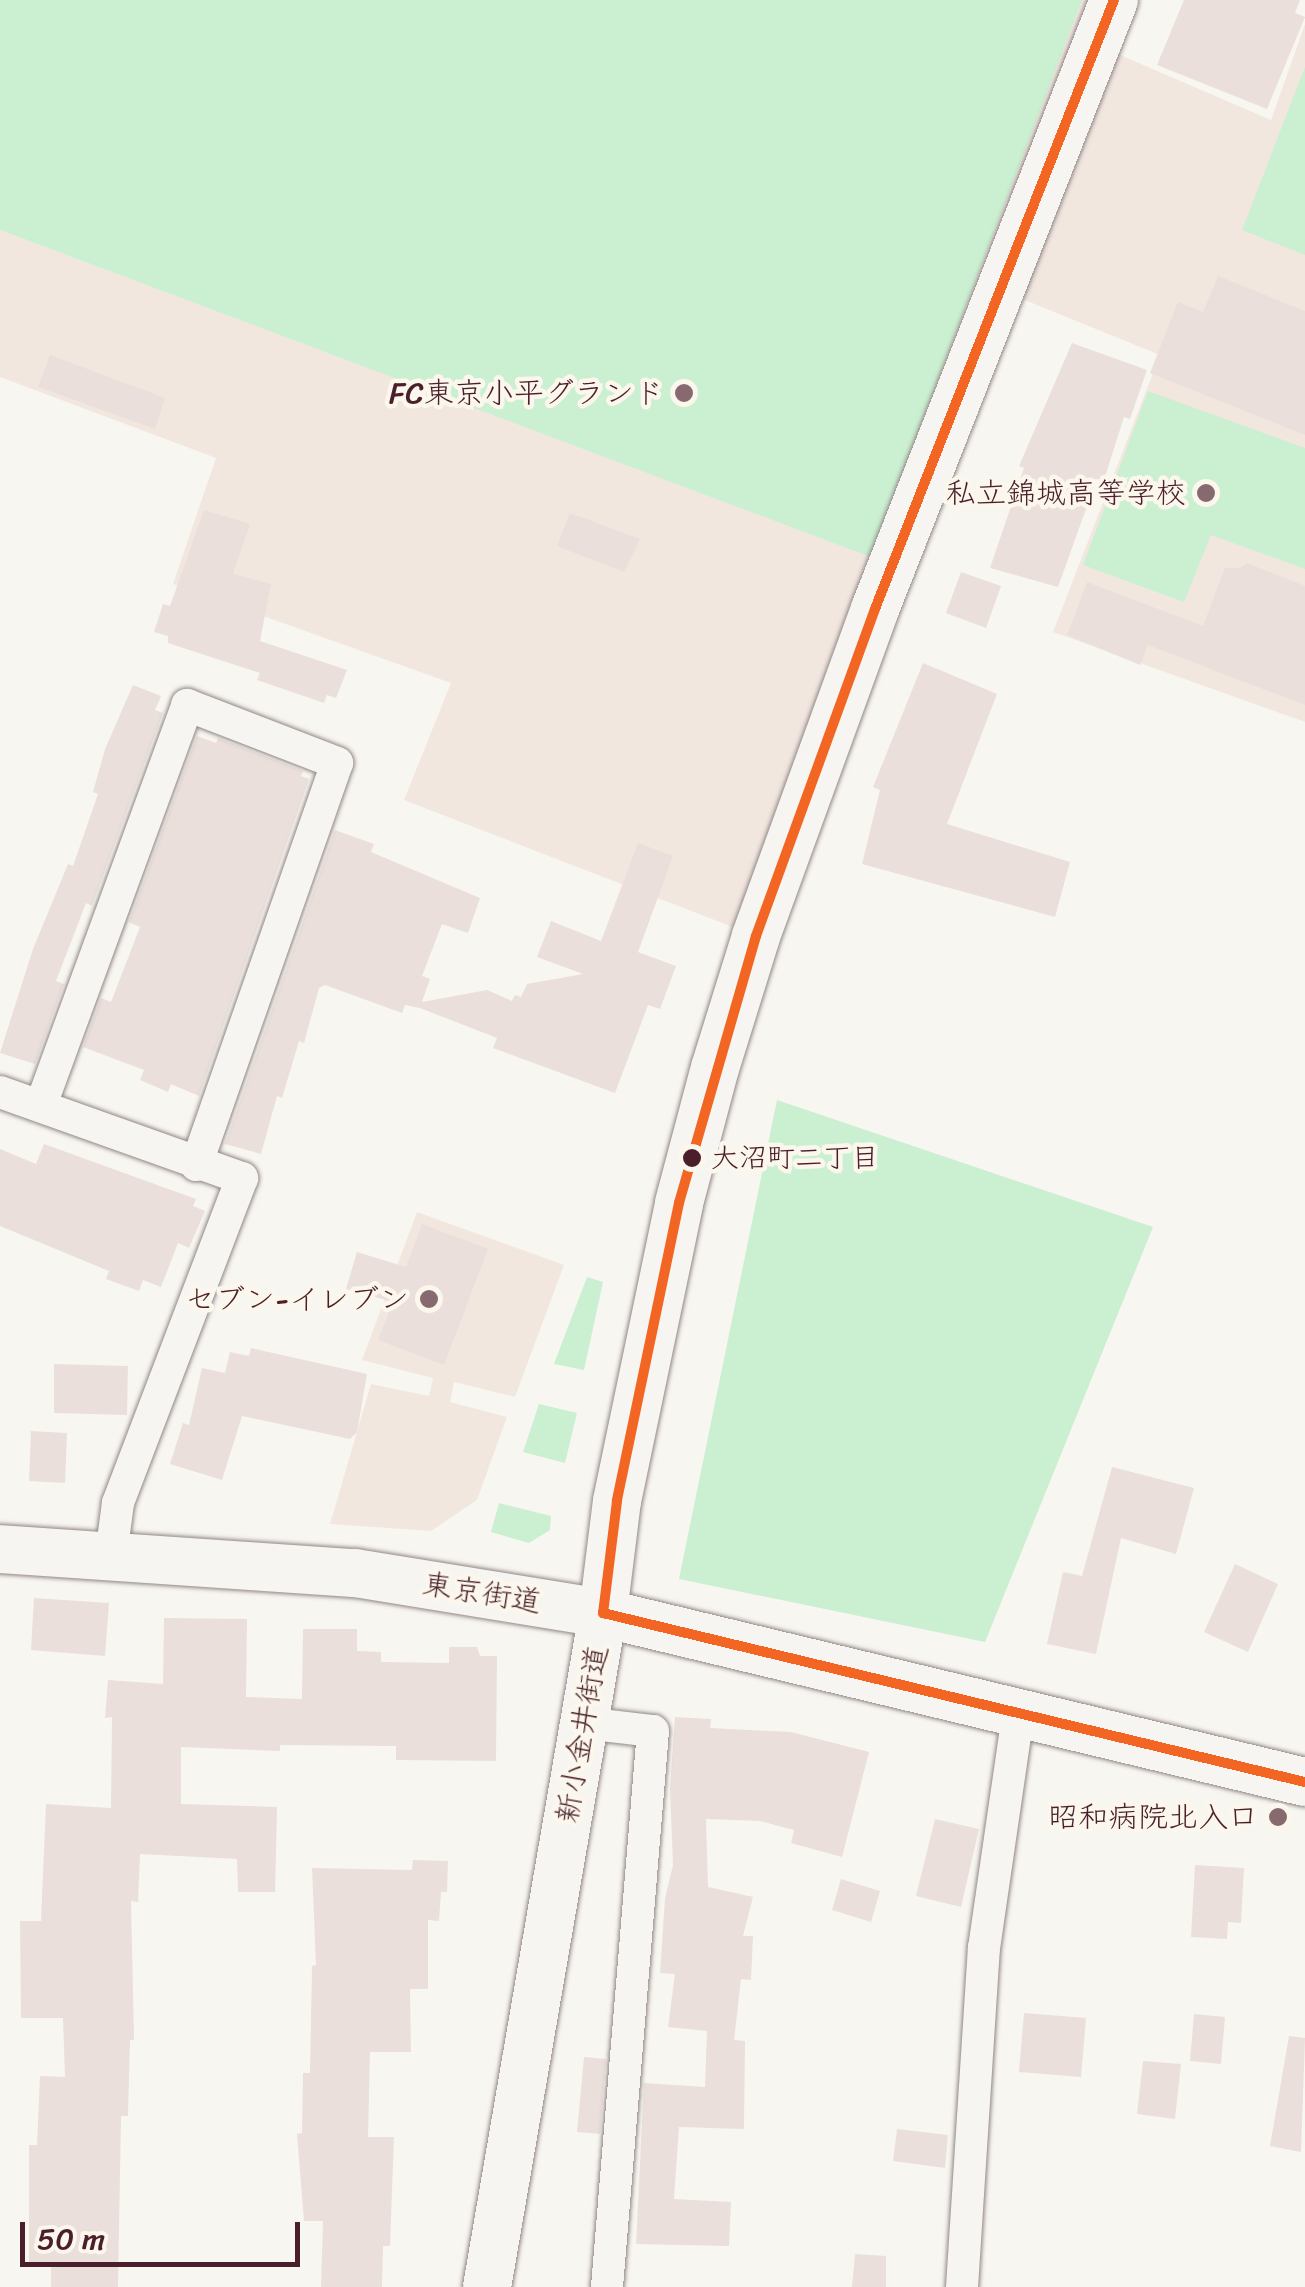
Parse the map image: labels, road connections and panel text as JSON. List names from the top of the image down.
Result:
{
  "streets": {
    "main road": ["東京街道", "新小金井街道"]
  },
  "crossings": [
    ["東京街道", "新小金井街道"]
  ],
  "places": [
    "FC東京小平グランド",
    "私立錦城高等学校",
    "大沼町二丁目",
    "セブン-イレブン",
    "昭和病院北入口"
  ],
  "scale_bar": "50 m"
}
